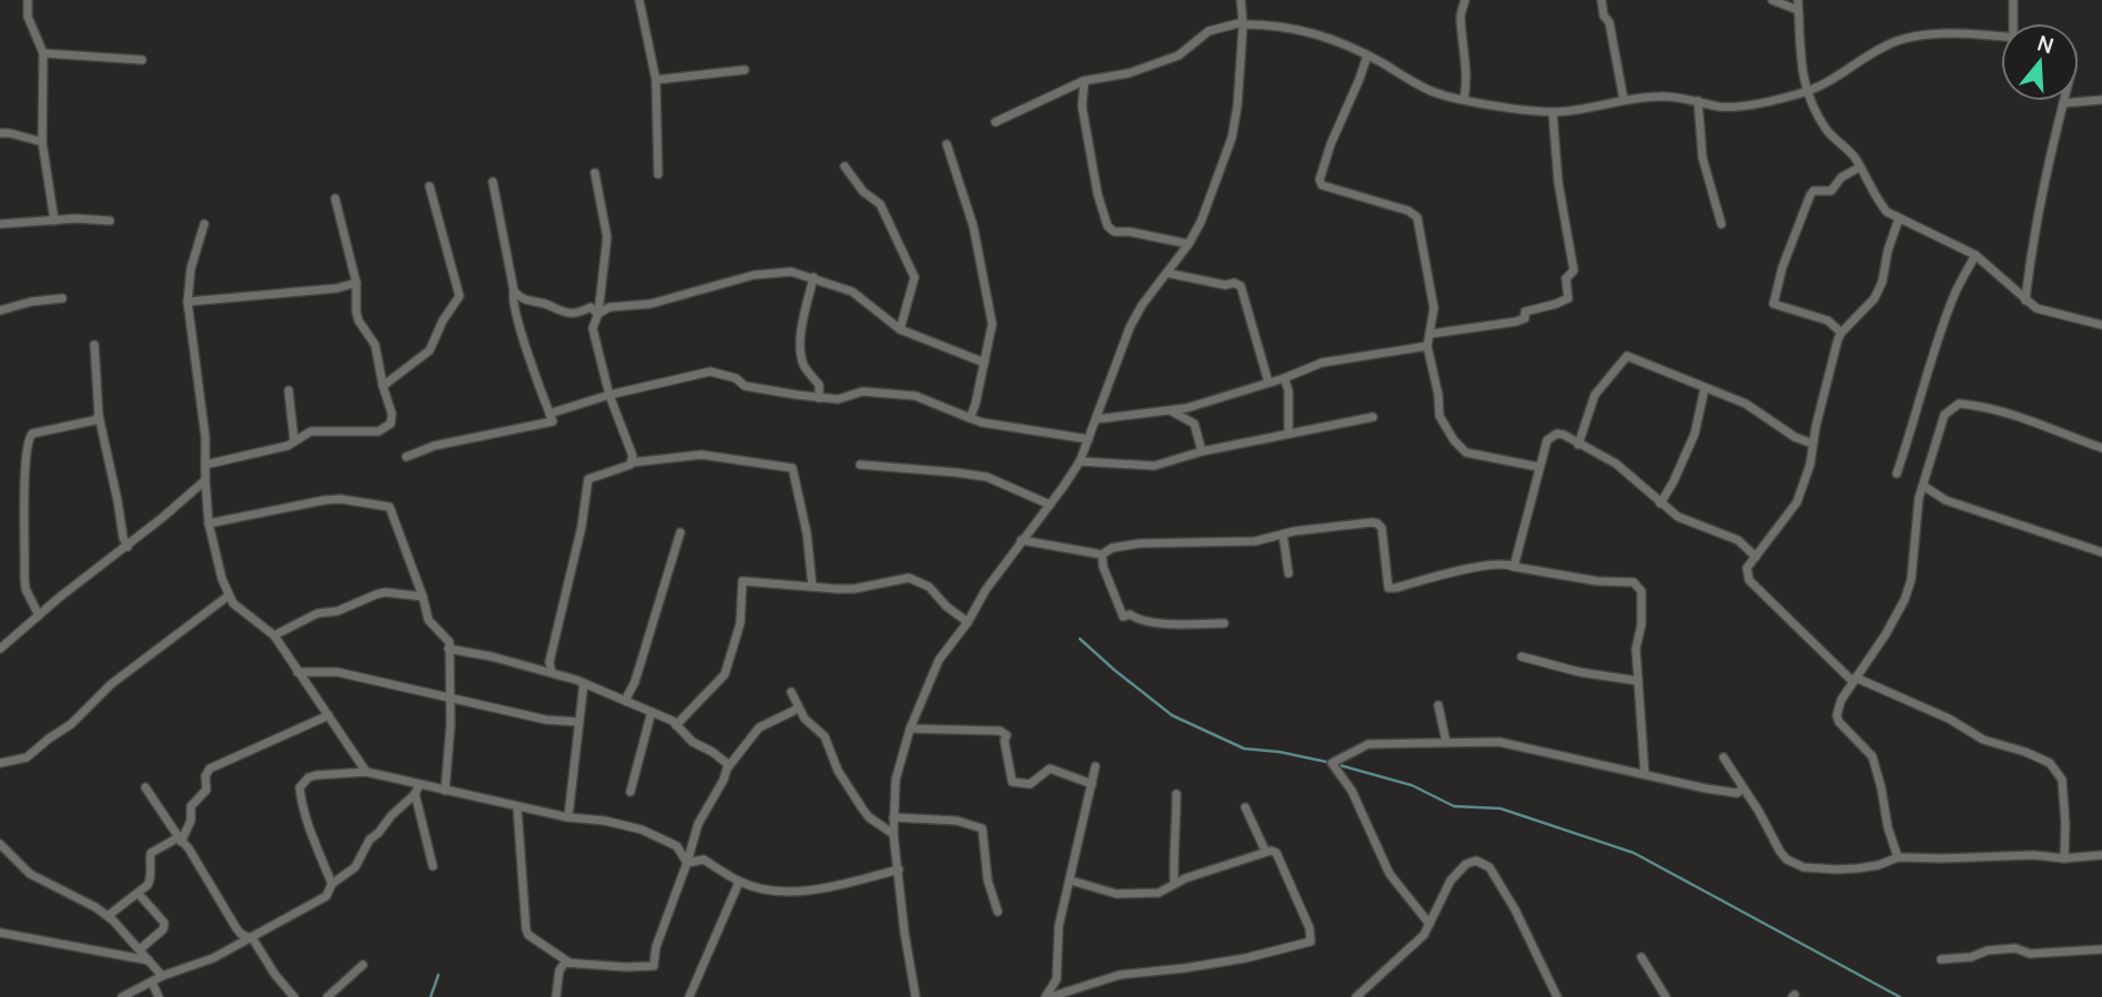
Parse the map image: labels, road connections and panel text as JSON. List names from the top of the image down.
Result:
{
  "north": "top"
}
